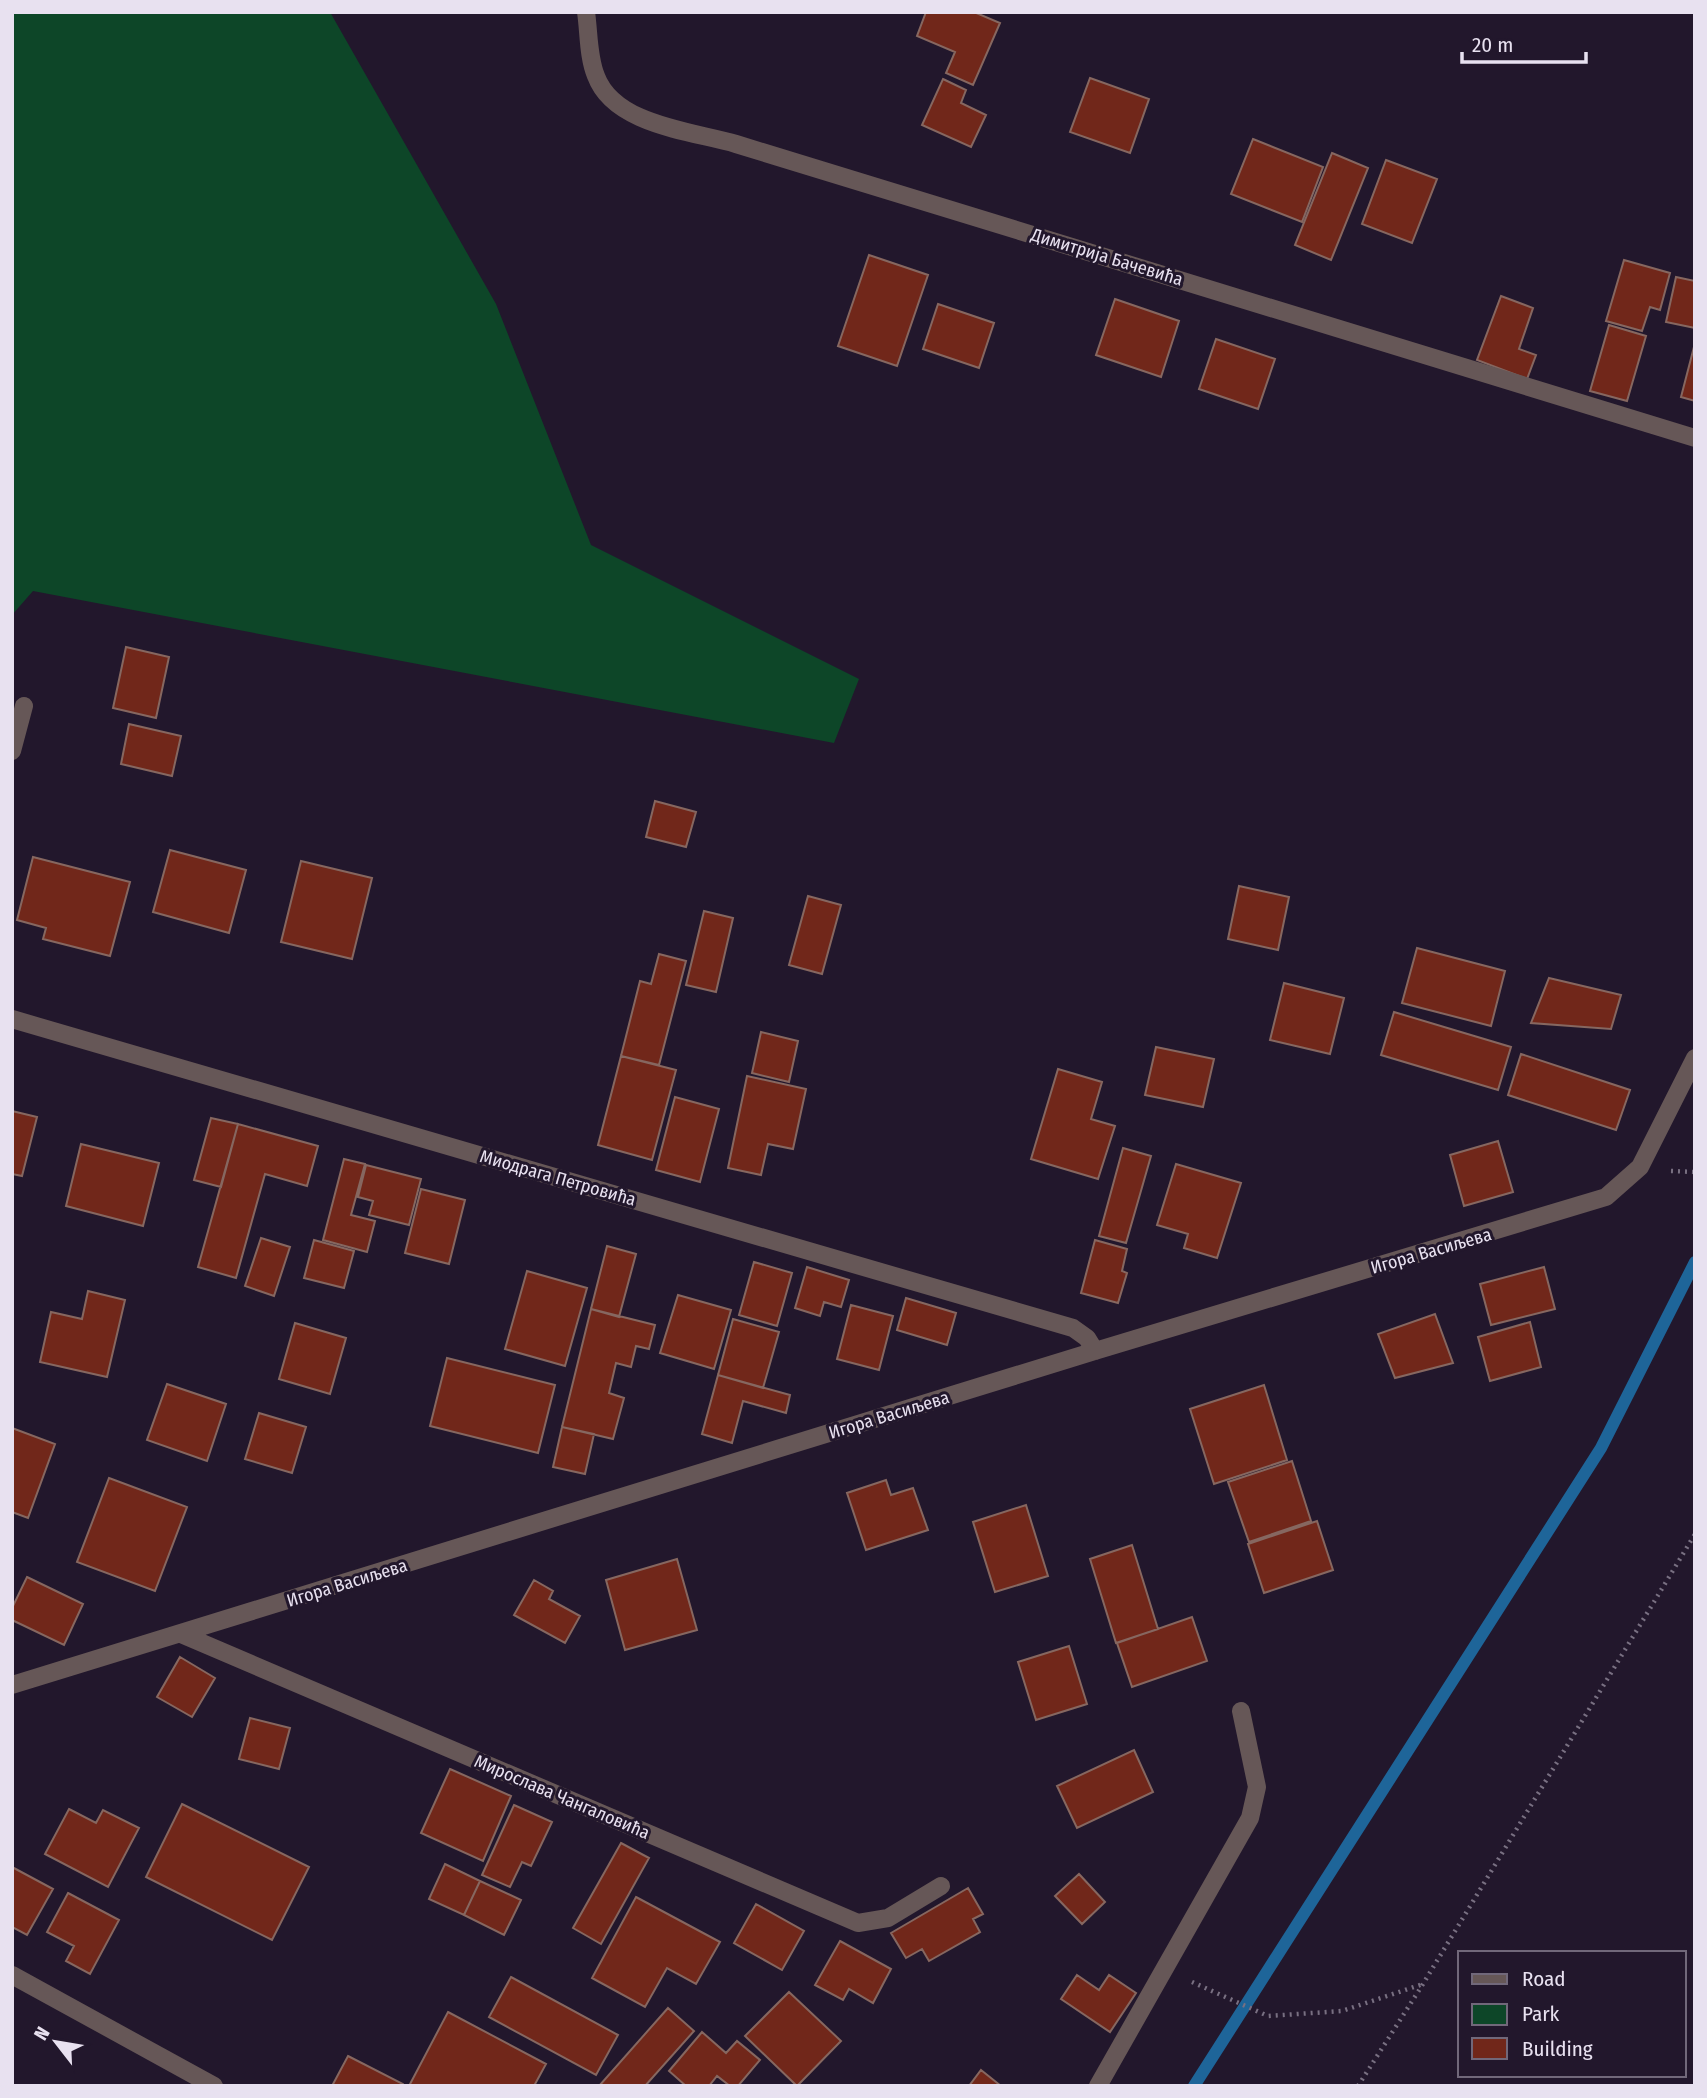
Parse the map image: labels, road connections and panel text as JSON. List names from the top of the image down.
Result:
{
  "streets": {
    "street": [
      "Димитрија Бачевића",
      "Миодрага Петровића",
      "Игора Васиљева",
      "Мирослава Чангаловића"
    ]
  },
  "crossings": [
    ["Миодрага Петровића", "Игора Васиљева"],
    ["Игора Васиљева", "Мирослава Чангаловића"]
  ],
  "legend": ["Road", "Park", "Building"],
  "scale_bar": "20 m",
  "north": "top left"
}
